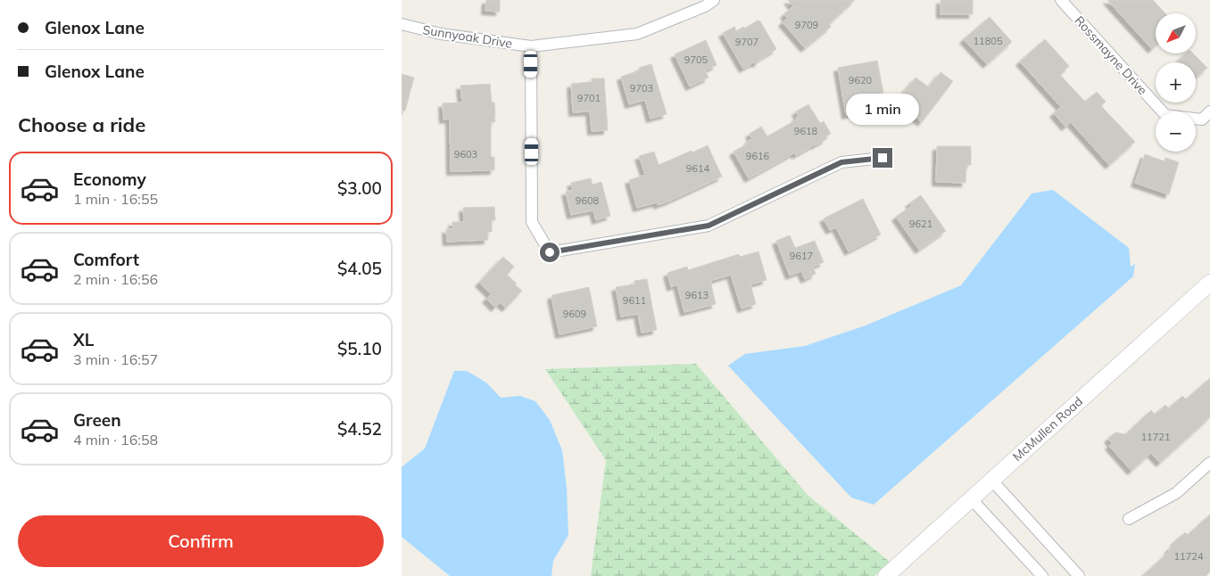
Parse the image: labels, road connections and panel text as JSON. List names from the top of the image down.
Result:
{
  "streets": {
    "street": ["Sunnyoak Drive", "Rossmayne Drive", "McMullen Road"]
  },
  "house_numbers": [
    "9709",
    "11805",
    "9707",
    "9705",
    "9620",
    "9703",
    "9701",
    "9618",
    "9603",
    "9616",
    "9614",
    "9608",
    "9621",
    "9617",
    "9613",
    "9611",
    "9609",
    "11721",
    "11724"
  ],
  "north": "bottom left",
  "page": {
    "banner": ["Glenox Lane", "Glenox Lane"],
    "map_buttons": ["+", "−"],
    "bubble": "1 min",
    "heading": "Choose a ride",
    "list": [
      {
        "name": "Economy",
        "note": "1 min · 16:55",
        "value": "$3.00"
      },
      {
        "name": "Comfort",
        "note": "2 min · 16:56",
        "value": "$4.05"
      },
      {
        "name": "XL",
        "note": "3 min · 16:57",
        "value": "$5.10"
      },
      {
        "name": "Green",
        "note": "4 min · 16:58",
        "value": "$4.52"
      }
    ],
    "buttons": "Confirm"
  }
}
